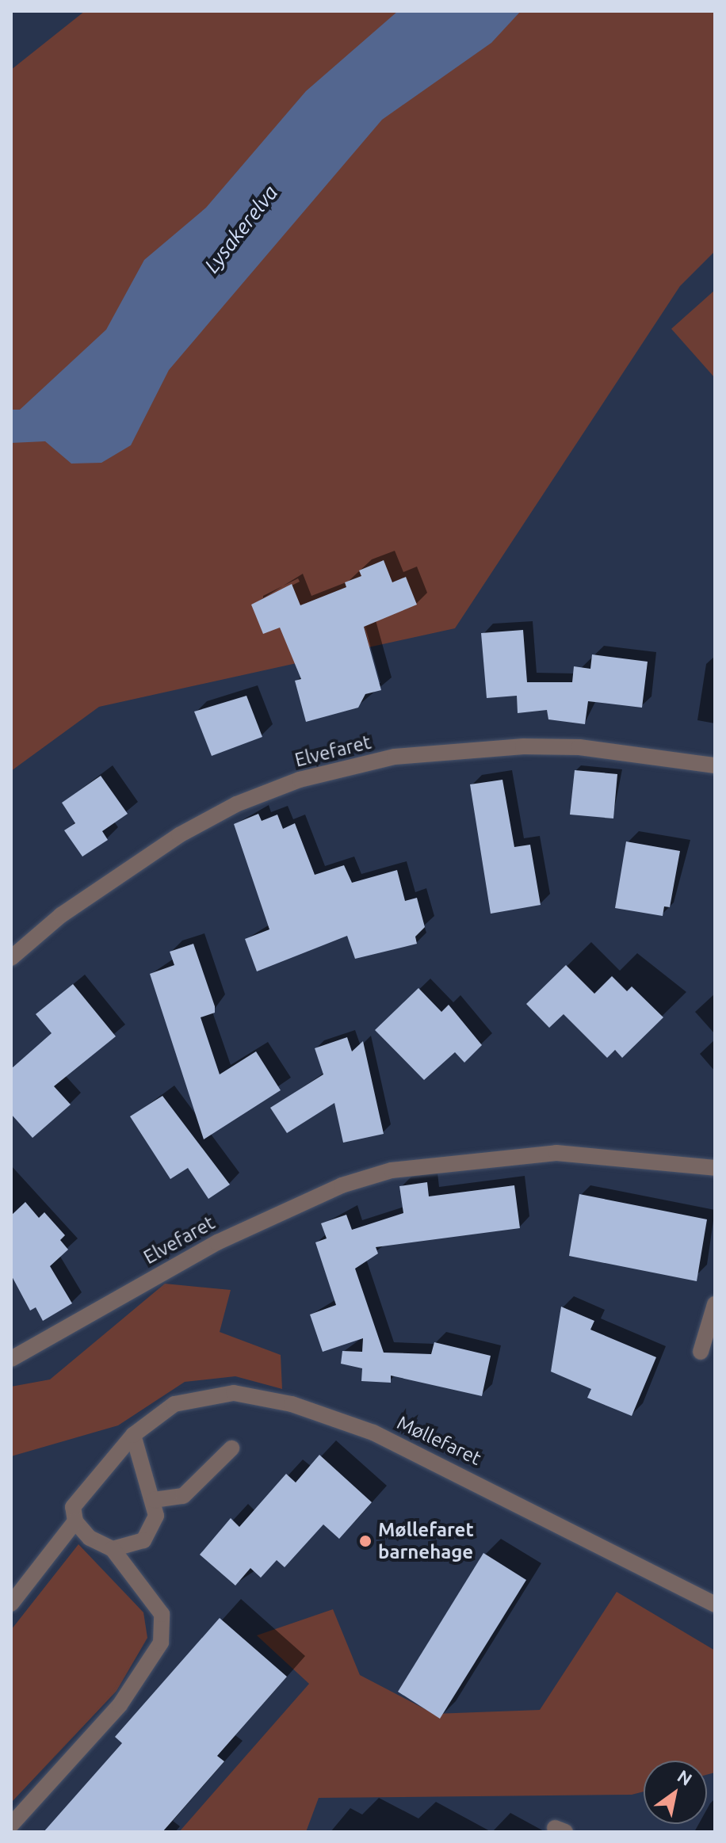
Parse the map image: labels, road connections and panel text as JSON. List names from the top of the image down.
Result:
{
  "streets": {
    "street": ["Elvefaret", "Møllefaret"]
  },
  "water": ["Lysakerelva"],
  "places": ["Møllefaret barnehage"],
  "north": "top right"
}
